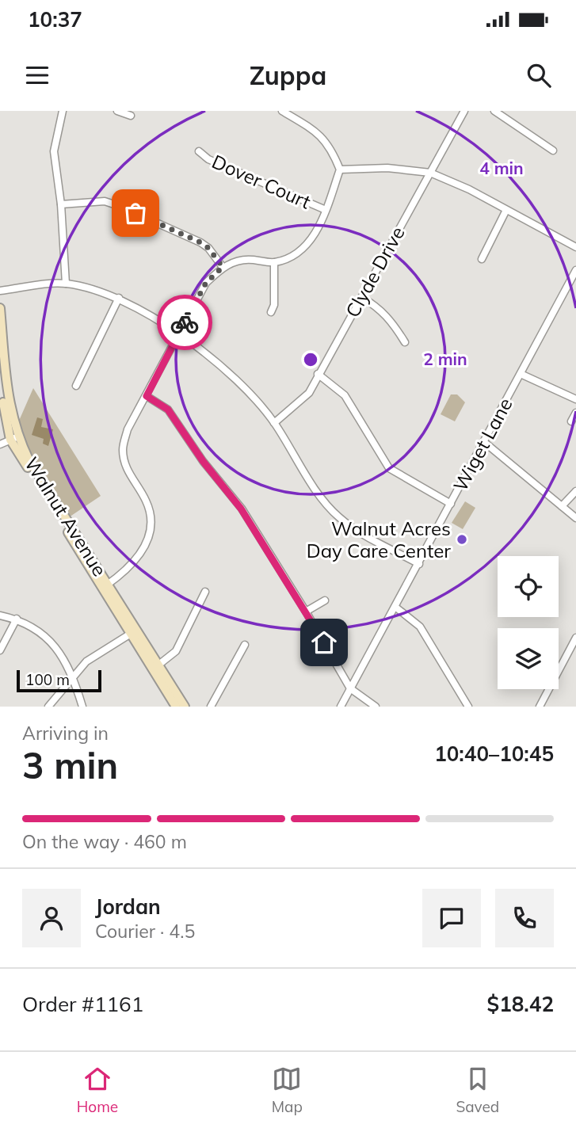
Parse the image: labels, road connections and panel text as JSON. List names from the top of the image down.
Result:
{
  "streets": {
    "street": [
      "Dover Court",
      "Clyde Drive",
      "Wiget Lane",
      "Walnut Avenue"
    ]
  },
  "places": ["Walnut Acres Day Care Center"],
  "scale_bar": "100 m",
  "page": {
    "status": "10:37",
    "header": "Zuppa",
    "scale": "100 m",
    "heading": ["3 min", "Arriving in", "10:40–10:45"],
    "panel": [
      "Jordan",
      "Courier · 4.5",
      "Order #1161",
      "$18.42"
    ],
    "bar": "On the way · 460 m",
    "tabs": ["Home", "Map", "Saved"]
  },
  "rings": ["4 min", "2 min"]
}
